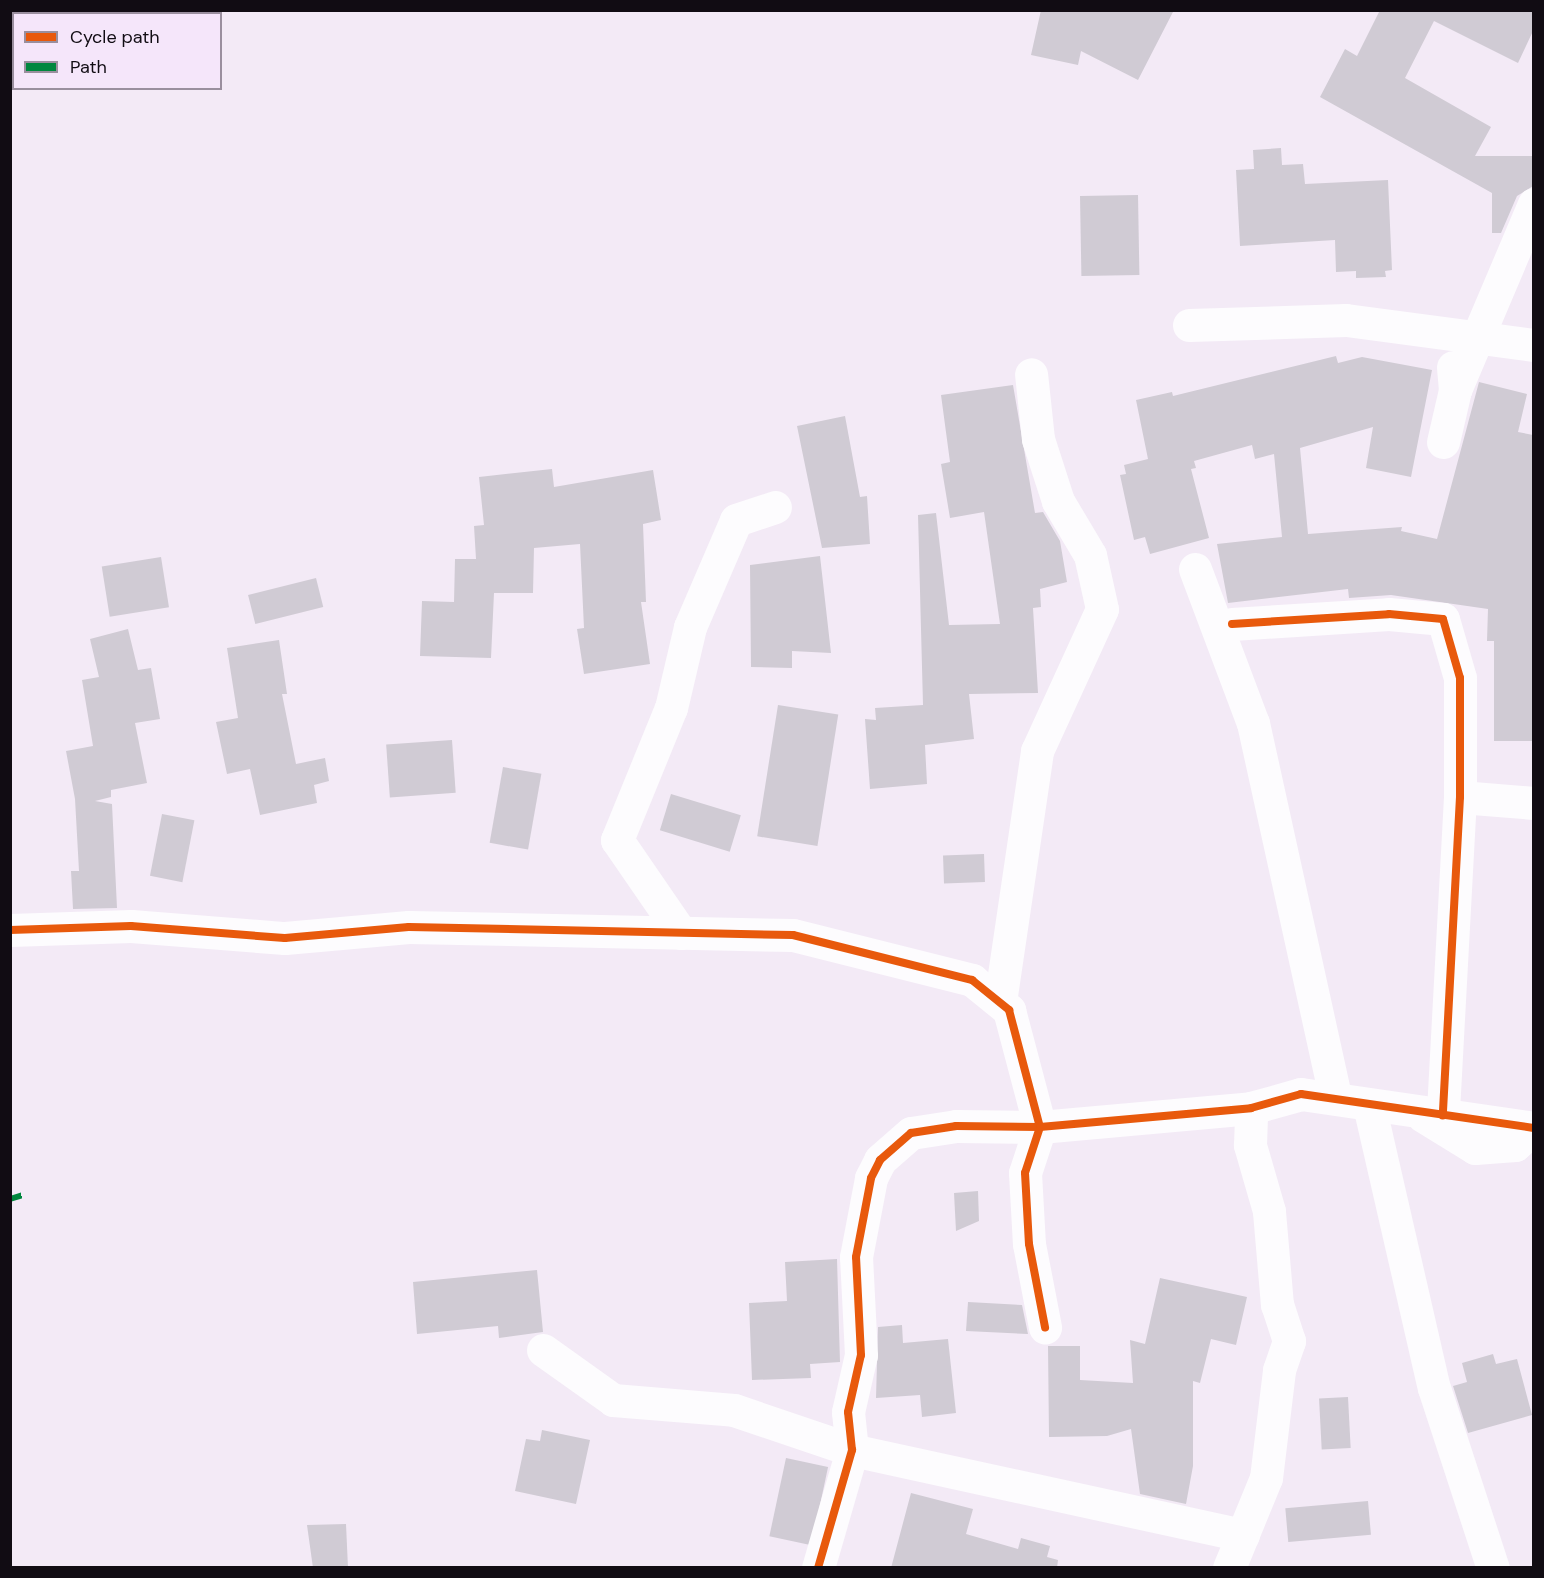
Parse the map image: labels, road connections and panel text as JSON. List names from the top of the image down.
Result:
{
  "legend": ["Cycle path", "Path"]
}
